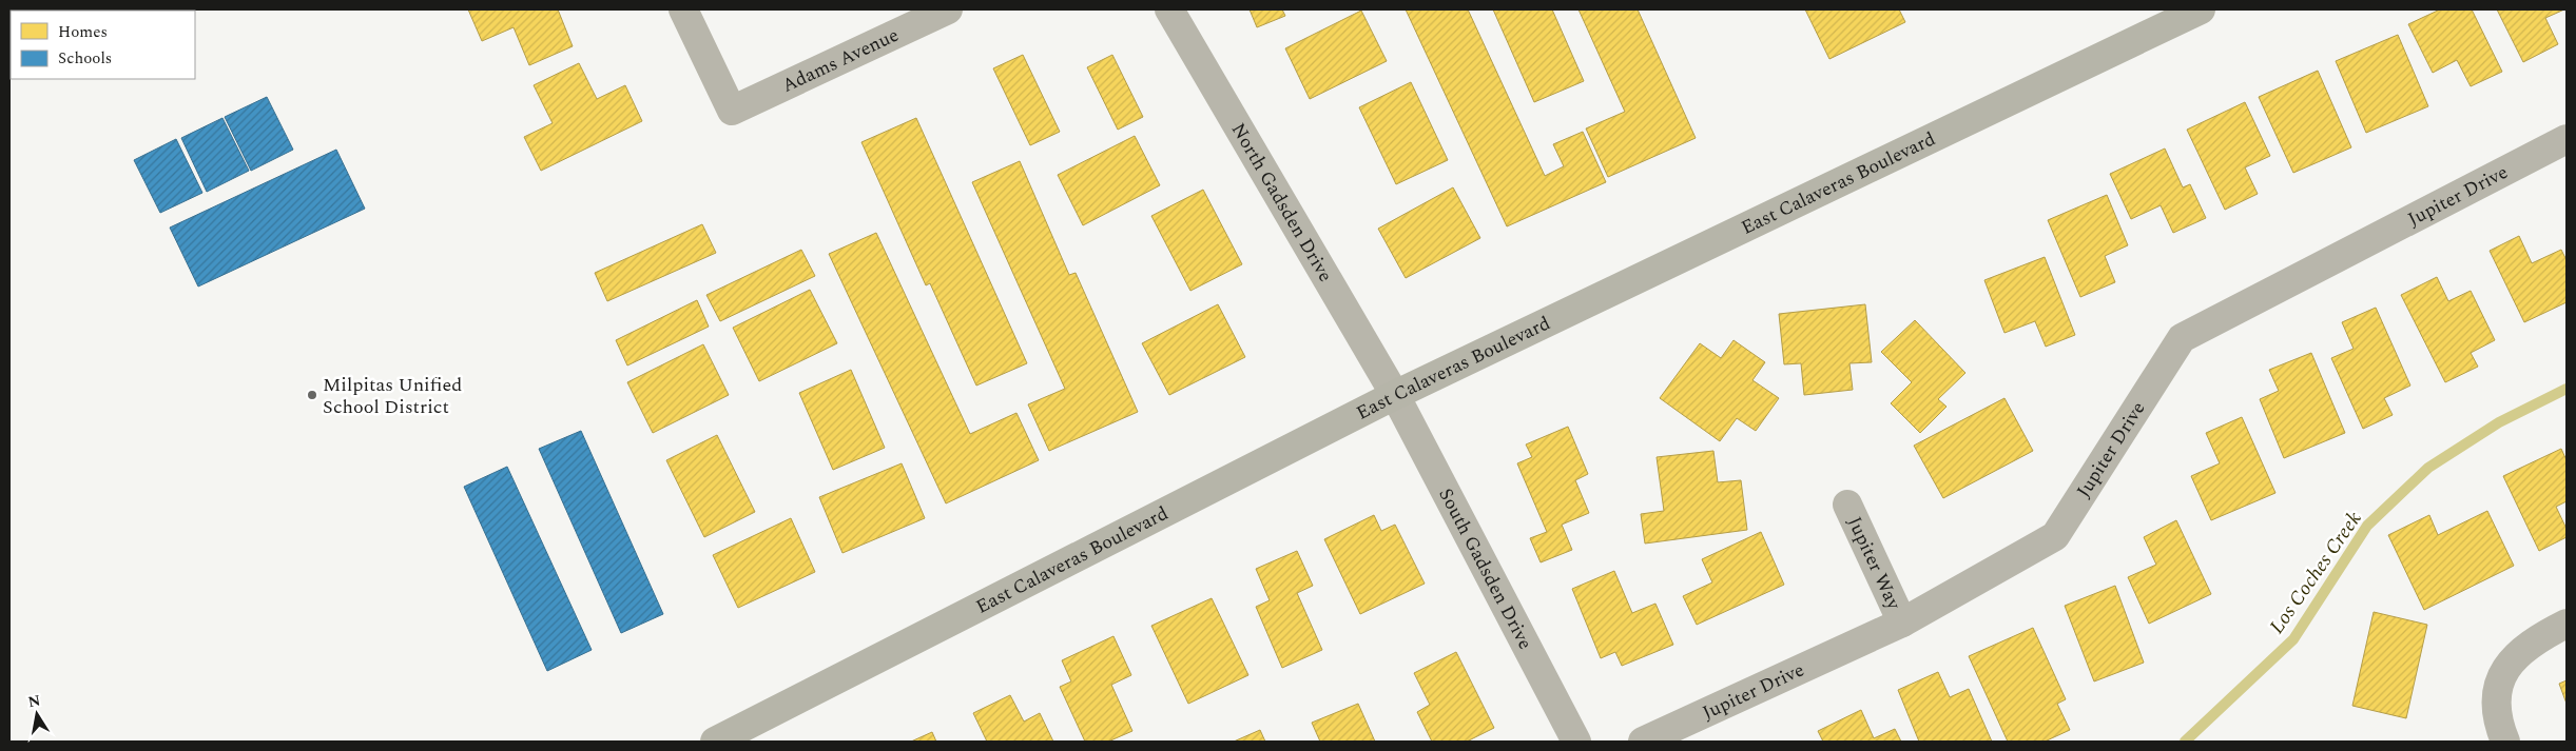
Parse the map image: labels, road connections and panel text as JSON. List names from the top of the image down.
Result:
{
  "streets": {
    "main road": ["East Calaveras Boulevard"],
    "street": [
      "Adams Avenue",
      "Jupiter Drive",
      "North Gadsden Drive",
      "Jupiter Way",
      "South Gadsden Drive"
    ]
  },
  "crossings": [
    ["East Calaveras Boulevard", "North Gadsden Drive"],
    ["East Calaveras Boulevard", "South Gadsden Drive"],
    ["Jupiter Drive", "Jupiter Way"],
    ["North Gadsden Drive", "South Gadsden Drive"]
  ],
  "water": ["Los Coches Creek"],
  "places": ["Milpitas Unified School District"],
  "legend": ["Homes", "Schools"],
  "north": "top"
}
